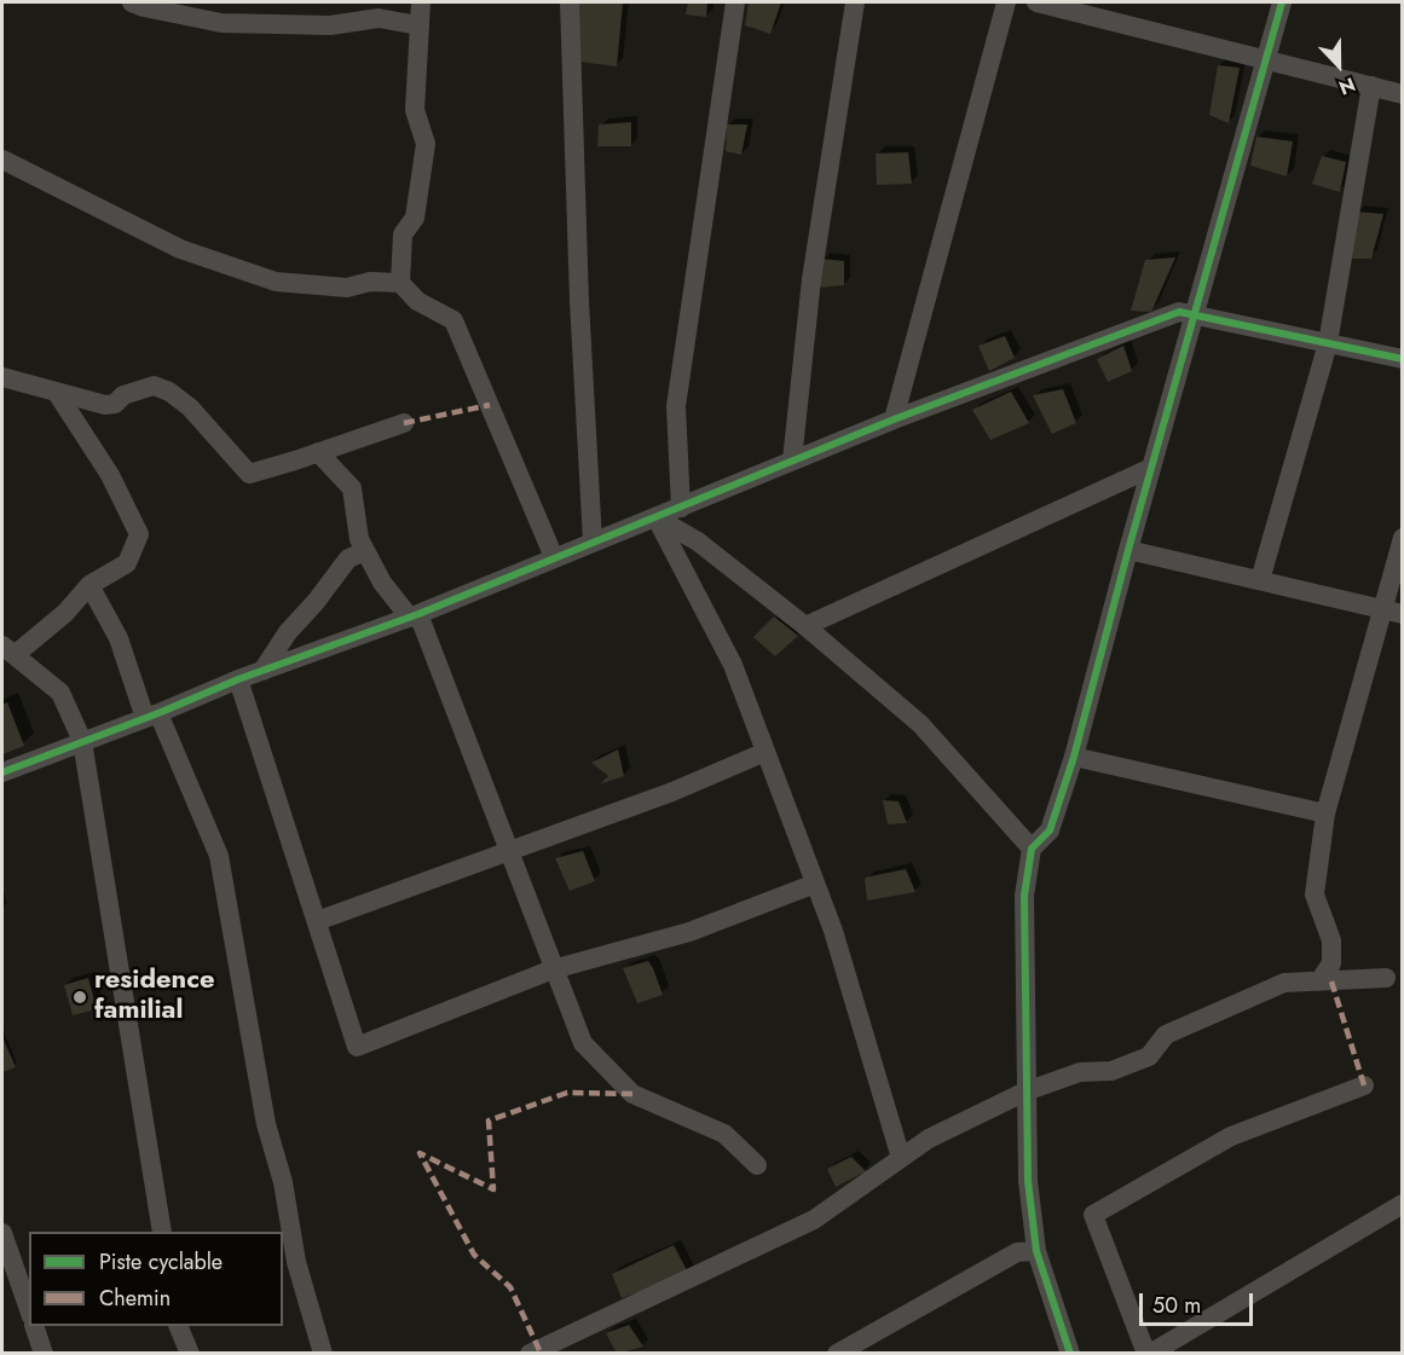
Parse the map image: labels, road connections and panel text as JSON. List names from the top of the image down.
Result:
{
  "places": ["residence familial"],
  "legend": ["Piste cyclable", "Chemin"],
  "scale_bar": "50 m",
  "north": "bottom"
}
